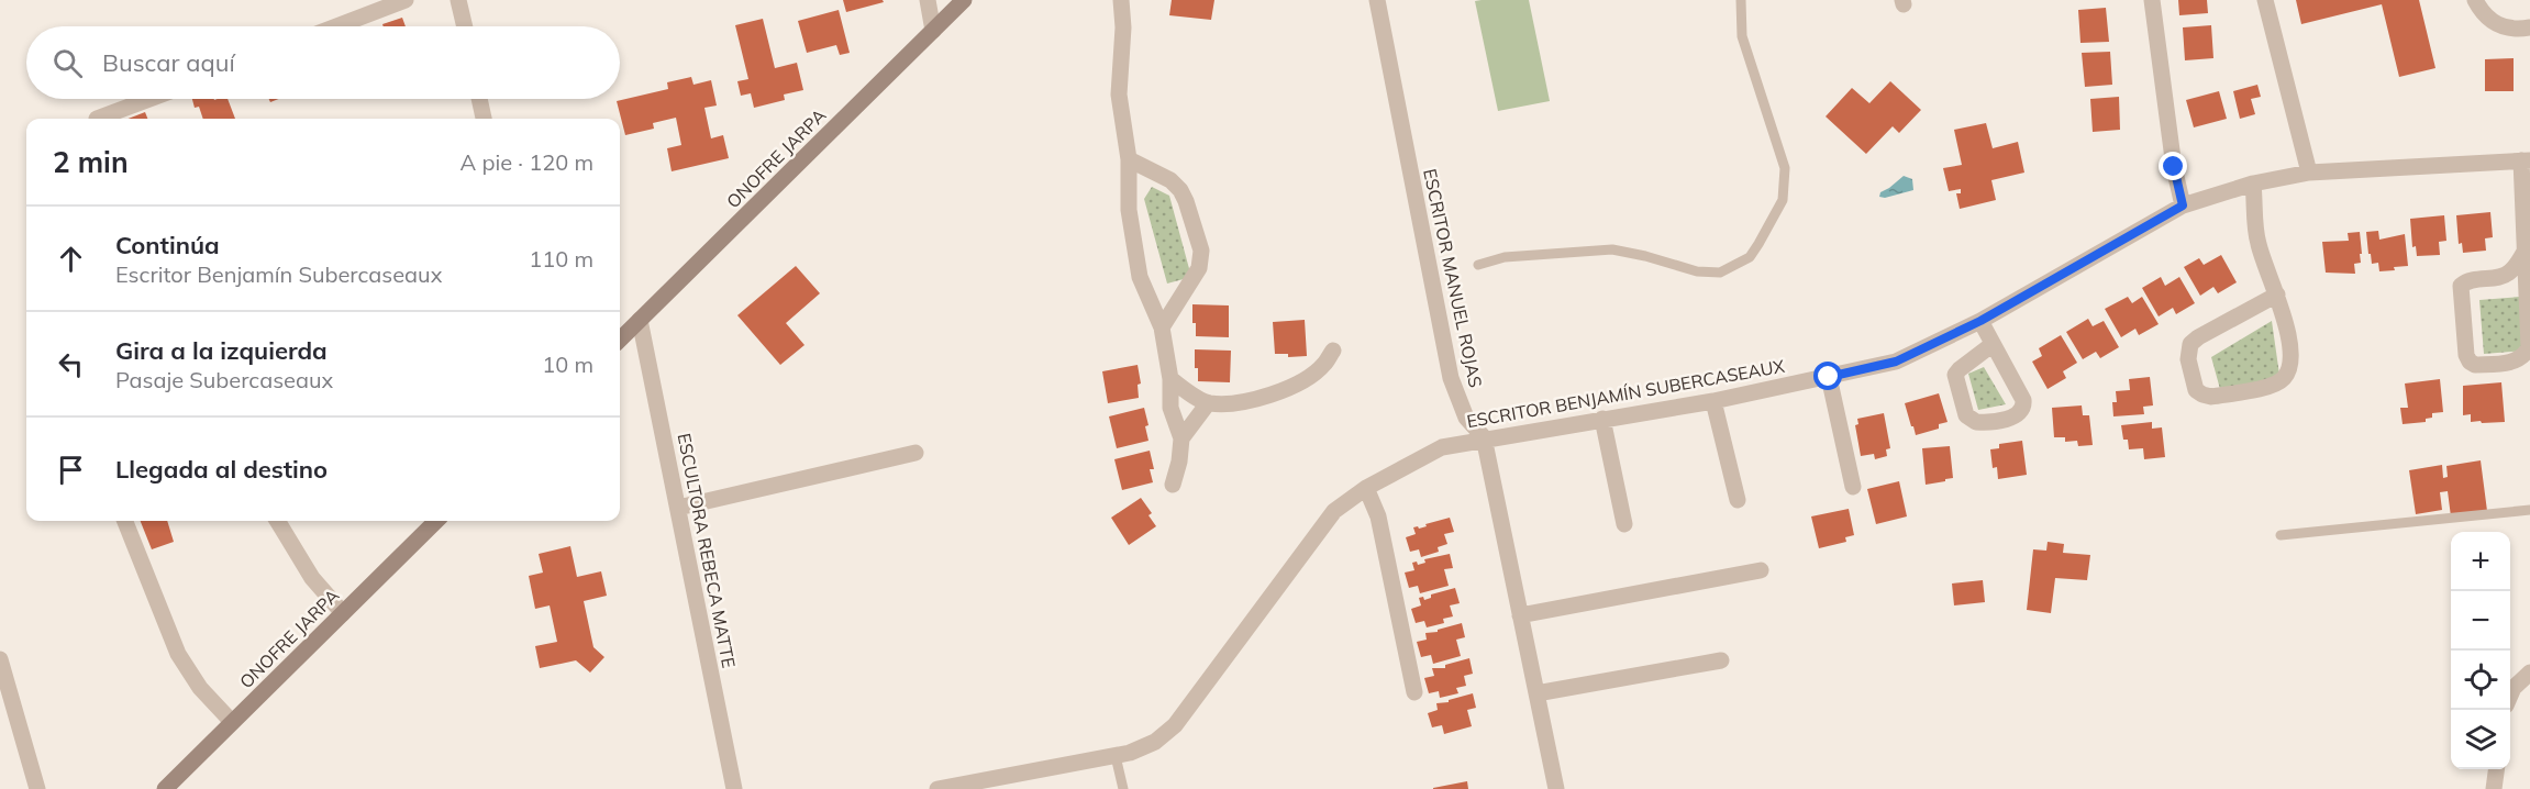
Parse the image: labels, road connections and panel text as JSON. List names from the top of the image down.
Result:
{
  "streets": {
    "street": [
      "ONOFRE JARPA",
      "ESCRITOR MANUEL ROJAS",
      "ESCRITOR BENJAMÍN SUBERCASEAUX",
      "ESCULTORA REBECA MATTE"
    ]
  },
  "crossings": [
    ["ONOFRE JARPA", "ESCULTORA REBECA MATTE"],
    ["ESCRITOR MANUEL ROJAS", "ESCRITOR BENJAMÍN SUBERCASEAUX"]
  ],
  "page": {
    "search": "Buscar aquí",
    "heading": ["2 min", "A pie · 120 m"],
    "list": [
      ["Continúa", "Escritor Benjamín Subercaseaux", "110 m"],
      ["Gira a la izquierda", "Pasaje Subercaseaux", "10 m"],
      "Llegada al destino"
    ],
    "map_buttons": ["+", "−"]
  }
}
